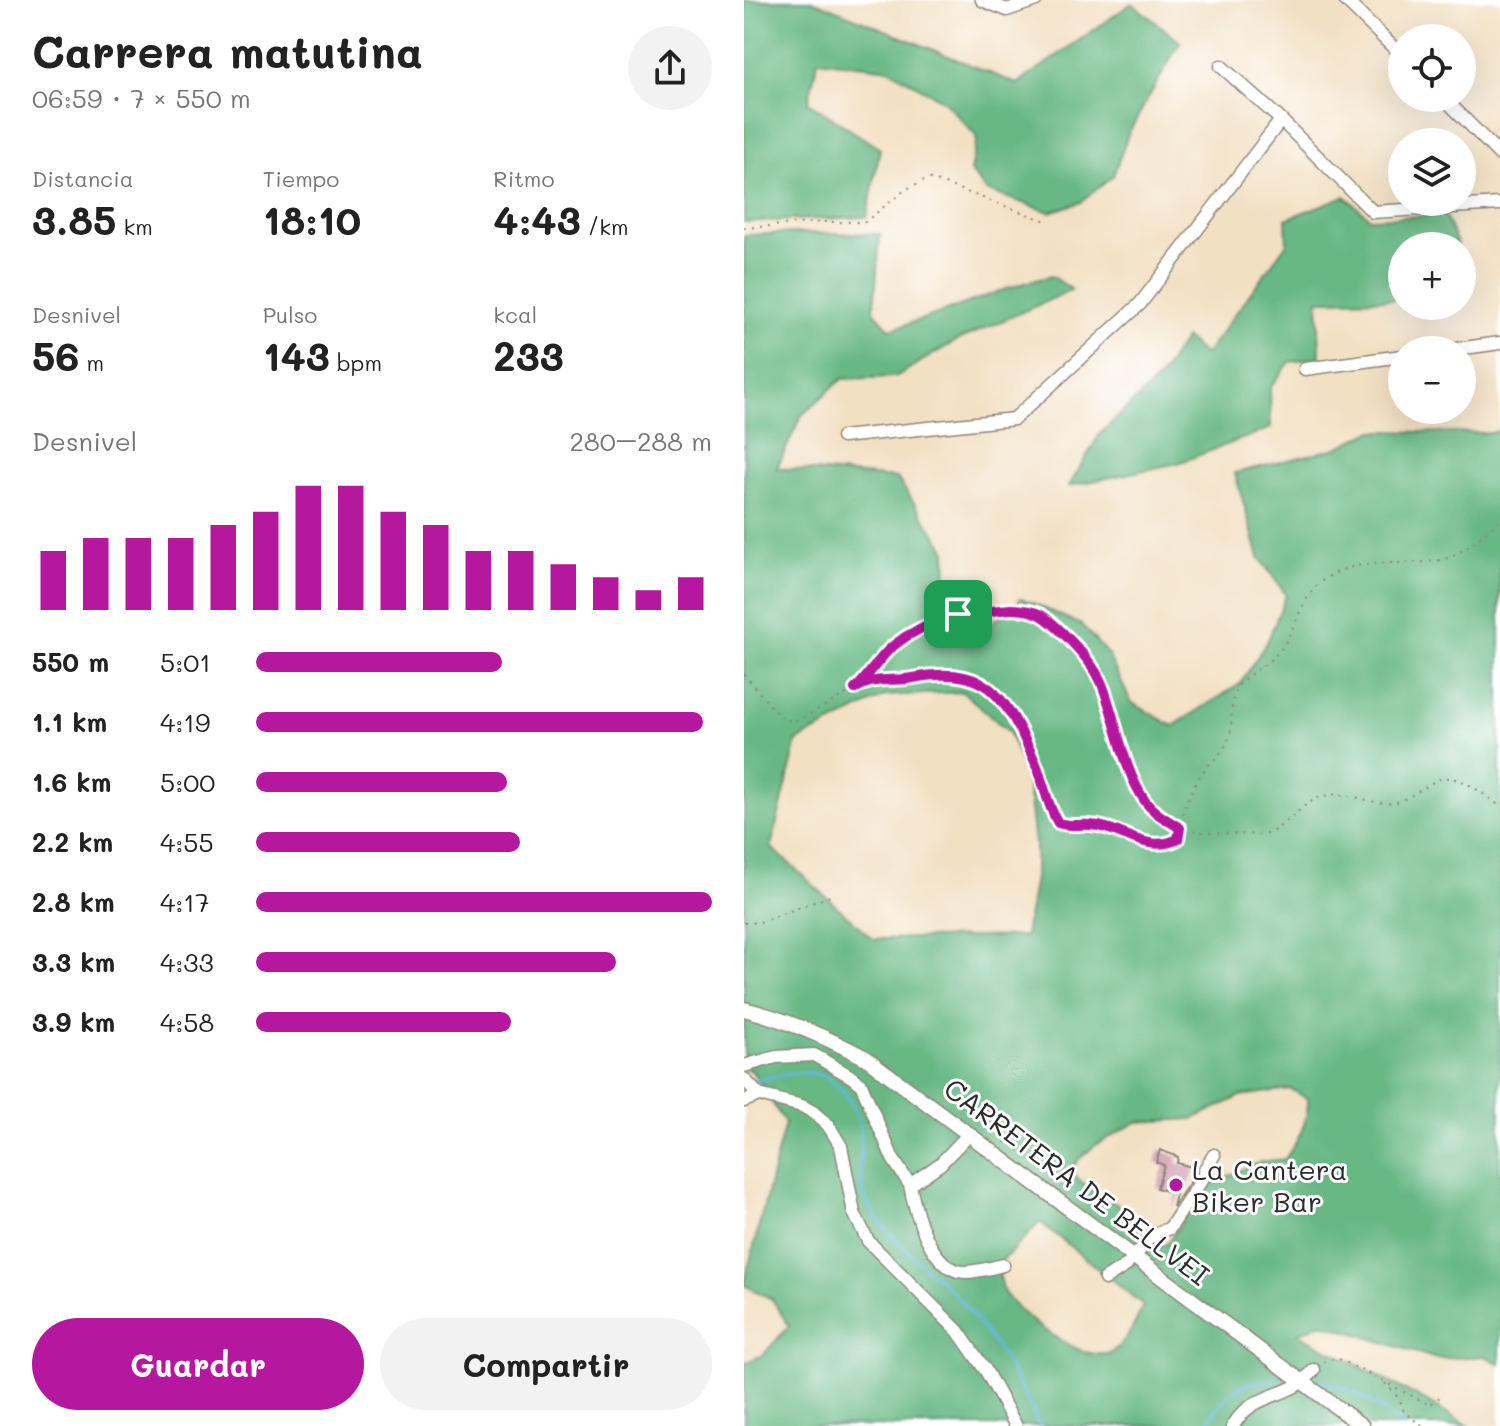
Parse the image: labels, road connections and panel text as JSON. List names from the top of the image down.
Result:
{
  "streets": {
    "main road": ["CARRETERA DE BELLVEI"]
  },
  "places": ["La Cantera Biker Bar"],
  "page": {
    "heading": ["Carrera matutina", "06:59 · 7 × 550 m"],
    "map_buttons": ["+", "−"],
    "stats": [
      ["Distancia", "3.85 km"],
      ["Tiempo", "18:10"],
      ["Ritmo", "4:43 /km"],
      ["Desnivel", "56 m"],
      ["Pulso", "143 bpm"],
      ["kcal", "233"]
    ],
    "chart": ["Desnivel", "280–288 m"],
    "list": [
      {
        "name": "550 m",
        "note": "5:01"
      },
      {
        "name": "1.1 km",
        "note": "4:19"
      },
      {
        "name": "1.6 km",
        "note": "5:00"
      },
      {
        "name": "2.2 km",
        "note": "4:55"
      },
      {
        "name": "2.8 km",
        "note": "4:17"
      },
      {
        "name": "3.3 km",
        "note": "4:33"
      },
      {
        "name": "3.9 km",
        "note": "4:58"
      }
    ],
    "buttons": ["Guardar", "Compartir"]
  }
}
